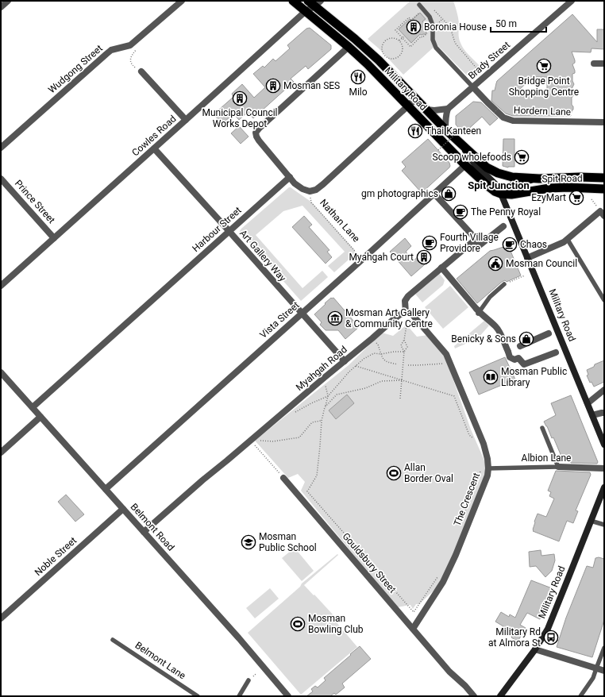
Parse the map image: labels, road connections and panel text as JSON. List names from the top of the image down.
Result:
{
  "streets": {
    "highway": ["Military Road", "Spit Road"],
    "street": [
      "Brady Street",
      "Wudgong Street",
      "Hordern Lane",
      "Cowles Road",
      "Prince Street",
      "Harbour Street",
      "Art Gallery Way",
      "Vista Street",
      "Myahgah Road",
      "Albion Lane",
      "The Crescent",
      "Belmont Road",
      "Noble Street",
      "Gouldsbury Street"
    ],
    "lane": ["Belmont Lane"],
    "path": ["Nathan Lane"]
  },
  "crossings": [
    ["Brady Street", "Hordern Lane"],
    ["Military Road", "Cowles Road"],
    ["Military Road", "Spit Road"],
    ["Military Road", "Vista Street"],
    ["Cowles Road", "Prince Street"],
    ["Cowles Road", "Art Gallery Way"],
    ["Nathan Lane", "Vista Street"],
    ["Harbour Street", "Art Gallery Way"],
    ["Harbour Street", "Belmont Road"],
    ["Art Gallery Way", "Vista Street"],
    ["Art Gallery Way", "Myahgah Road"],
    ["Vista Street", "Belmont Road"],
    ["Myahgah Road", "The Crescent"],
    ["Myahgah Road", "Belmont Road"],
    ["Albion Lane", "The Crescent"],
    ["The Crescent", "Gouldsbury Street"],
    ["Belmont Road", "Noble Street"]
  ],
  "districts": ["Spit Junction"],
  "places": {
    "building": [
      "Boronia House",
      "Mosman SES",
      "Municipal Council Works Depot",
      "Myahgah Court"
    ],
    "supermarket": ["Bridge Point Shopping Centre", "Scoop wholefoods", "EzyMart"],
    "restaurant": ["Milo", "Thai Kanteen"],
    "shop": ["gm photographics", "Benicky & Sons"],
    "cafe": ["The Penny Royal", "Fourth Village Providore", "Chaos"],
    "public building": ["Mosman Council"],
    "museum": ["Mosman Art Gallery & Community Centre"],
    "library": ["Mosman Public Library"],
    "sports": ["Allan Border Oval", "Mosman Bowling Club"],
    "school or university": ["Mosman Public School"],
    "bus stop": ["Military Rd at Almora St"]
  },
  "scale_bar": "50 m"
}
